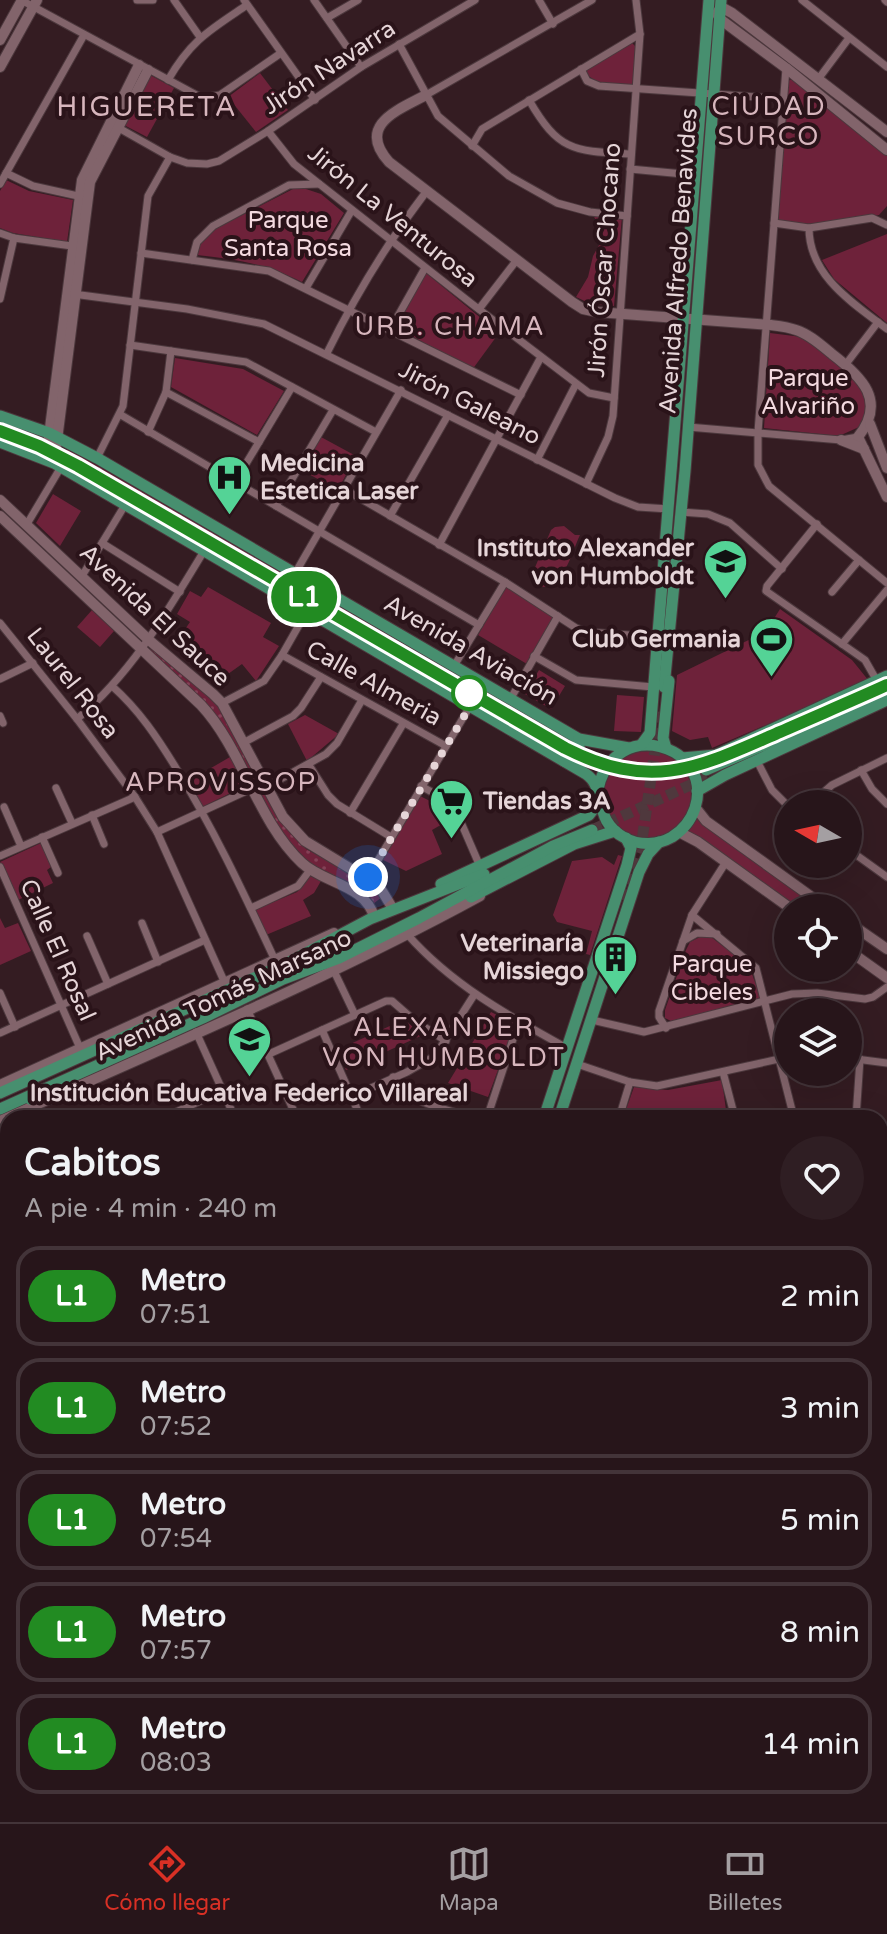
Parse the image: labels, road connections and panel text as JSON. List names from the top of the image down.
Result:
{
  "streets": {
    "main road": ["Avenida Alfredo Benavides", "Avenida Aviación", "Avenida Tomás Marsano"],
    "street": [
      "Jirón Navarra",
      "Jirón La Venturosa",
      "Jirón Óscar Chocano",
      "Jirón Galeano",
      "Avenida El Sauce",
      "Laurel Rosa",
      "Calle Almeria",
      "Calle El Rosal"
    ]
  },
  "crossings": [
    ["Jirón Navarra", "Jirón La Venturosa"],
    ["Jirón La Venturosa", "Jirón Óscar Chocano"],
    ["Jirón Óscar Chocano", "Jirón Galeano"],
    ["Avenida Alfredo Benavides", "Jirón Galeano"],
    ["Avenida Alfredo Benavides", "Avenida Aviación"],
    ["Avenida Alfredo Benavides", "Avenida Tomás Marsano"],
    ["Avenida El Sauce", "Avenida Tomás Marsano"],
    ["Avenida Aviación", "Avenida Tomás Marsano"],
    ["Laurel Rosa", "Avenida Tomás Marsano"],
    ["Calle El Rosal", "Avenida Tomás Marsano"]
  ],
  "districts": [
    "HIGUERETA",
    "CIUDAD SURCO",
    "URB. CHAMA",
    "APROVISSOP",
    "ALEXANDER VON HUMBOLDT"
  ],
  "parks": ["Parque Santa Rosa", "Parque Alvariño", "Parque Cibeles"],
  "places": {
    "hospital": ["Medicina Estetica Laser"],
    "school or university": ["Instituto Alexander von Humboldt", "Institución Educativa Federico Villareal"],
    "sports": ["Club Germania"],
    "supermarket": ["Tiendas 3A"],
    "building": ["Veterinaría Missiego"]
  },
  "lines": ["metro line L1"],
  "north": "left",
  "page": {
    "on_map": "L1",
    "heading": ["Cabitos", "A pie · 4 min · 240 m"],
    "list": [
      {
        "mark": "L1",
        "name": "Metro",
        "note": "07:51",
        "value": "2 min"
      },
      {
        "mark": "L1",
        "name": "Metro",
        "note": "07:52",
        "value": "3 min"
      },
      {
        "mark": "L1",
        "name": "Metro",
        "note": "07:54",
        "value": "5 min"
      },
      {
        "mark": "L1",
        "name": "Metro",
        "note": "07:57",
        "value": "8 min"
      },
      {
        "mark": "L1",
        "name": "Metro",
        "note": "08:03",
        "value": "14 min"
      }
    ],
    "tabs": ["Cómo llegar", "Mapa", "Billetes"]
  }
}
